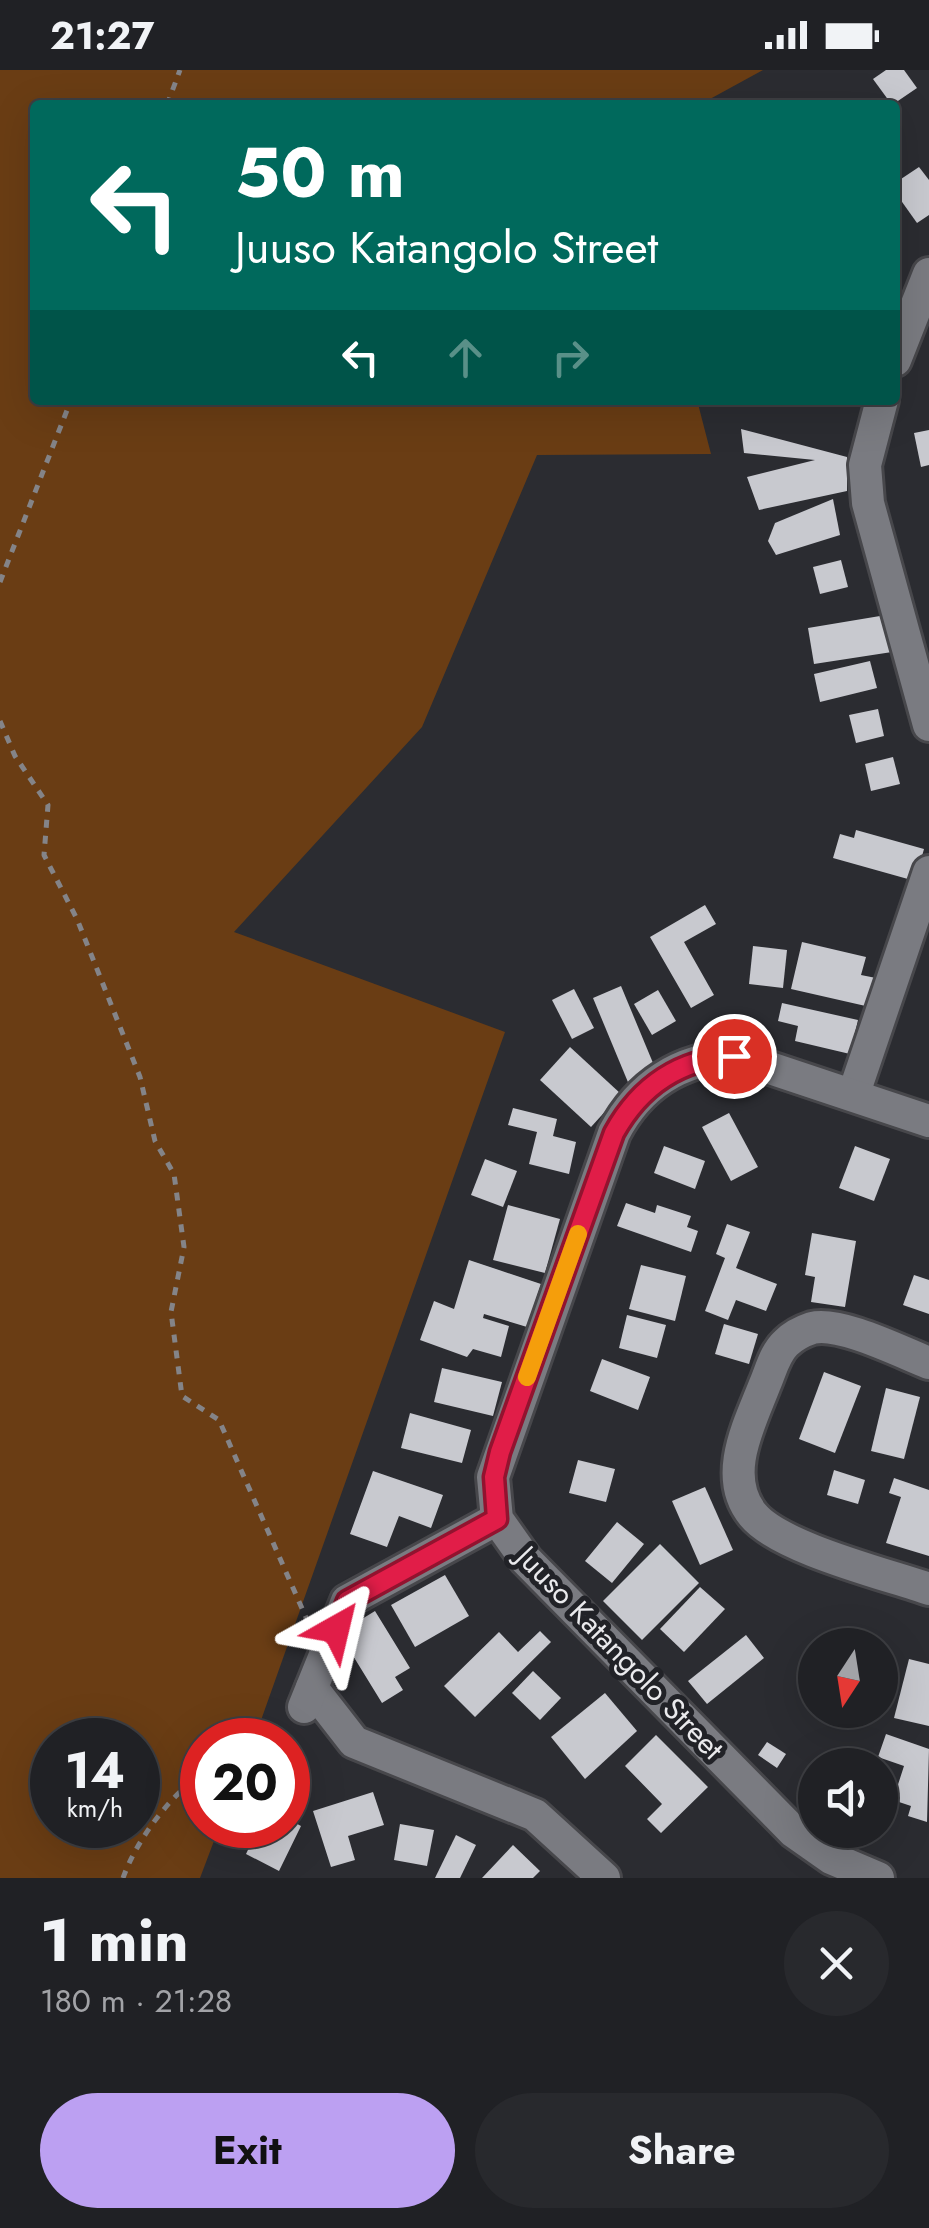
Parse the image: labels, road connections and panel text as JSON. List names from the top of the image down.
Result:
{
  "streets": {
    "street": ["Juuso Katangolo Street"]
  },
  "north": "bottom",
  "page": {
    "status": "21:27",
    "turn": ["50 m", "Juuso Katangolo Street"],
    "speed": "14 km/h",
    "limit": "20",
    "heading": ["1 min", "180 m · 21:28"],
    "buttons": ["Exit", "Share"]
  }
}
